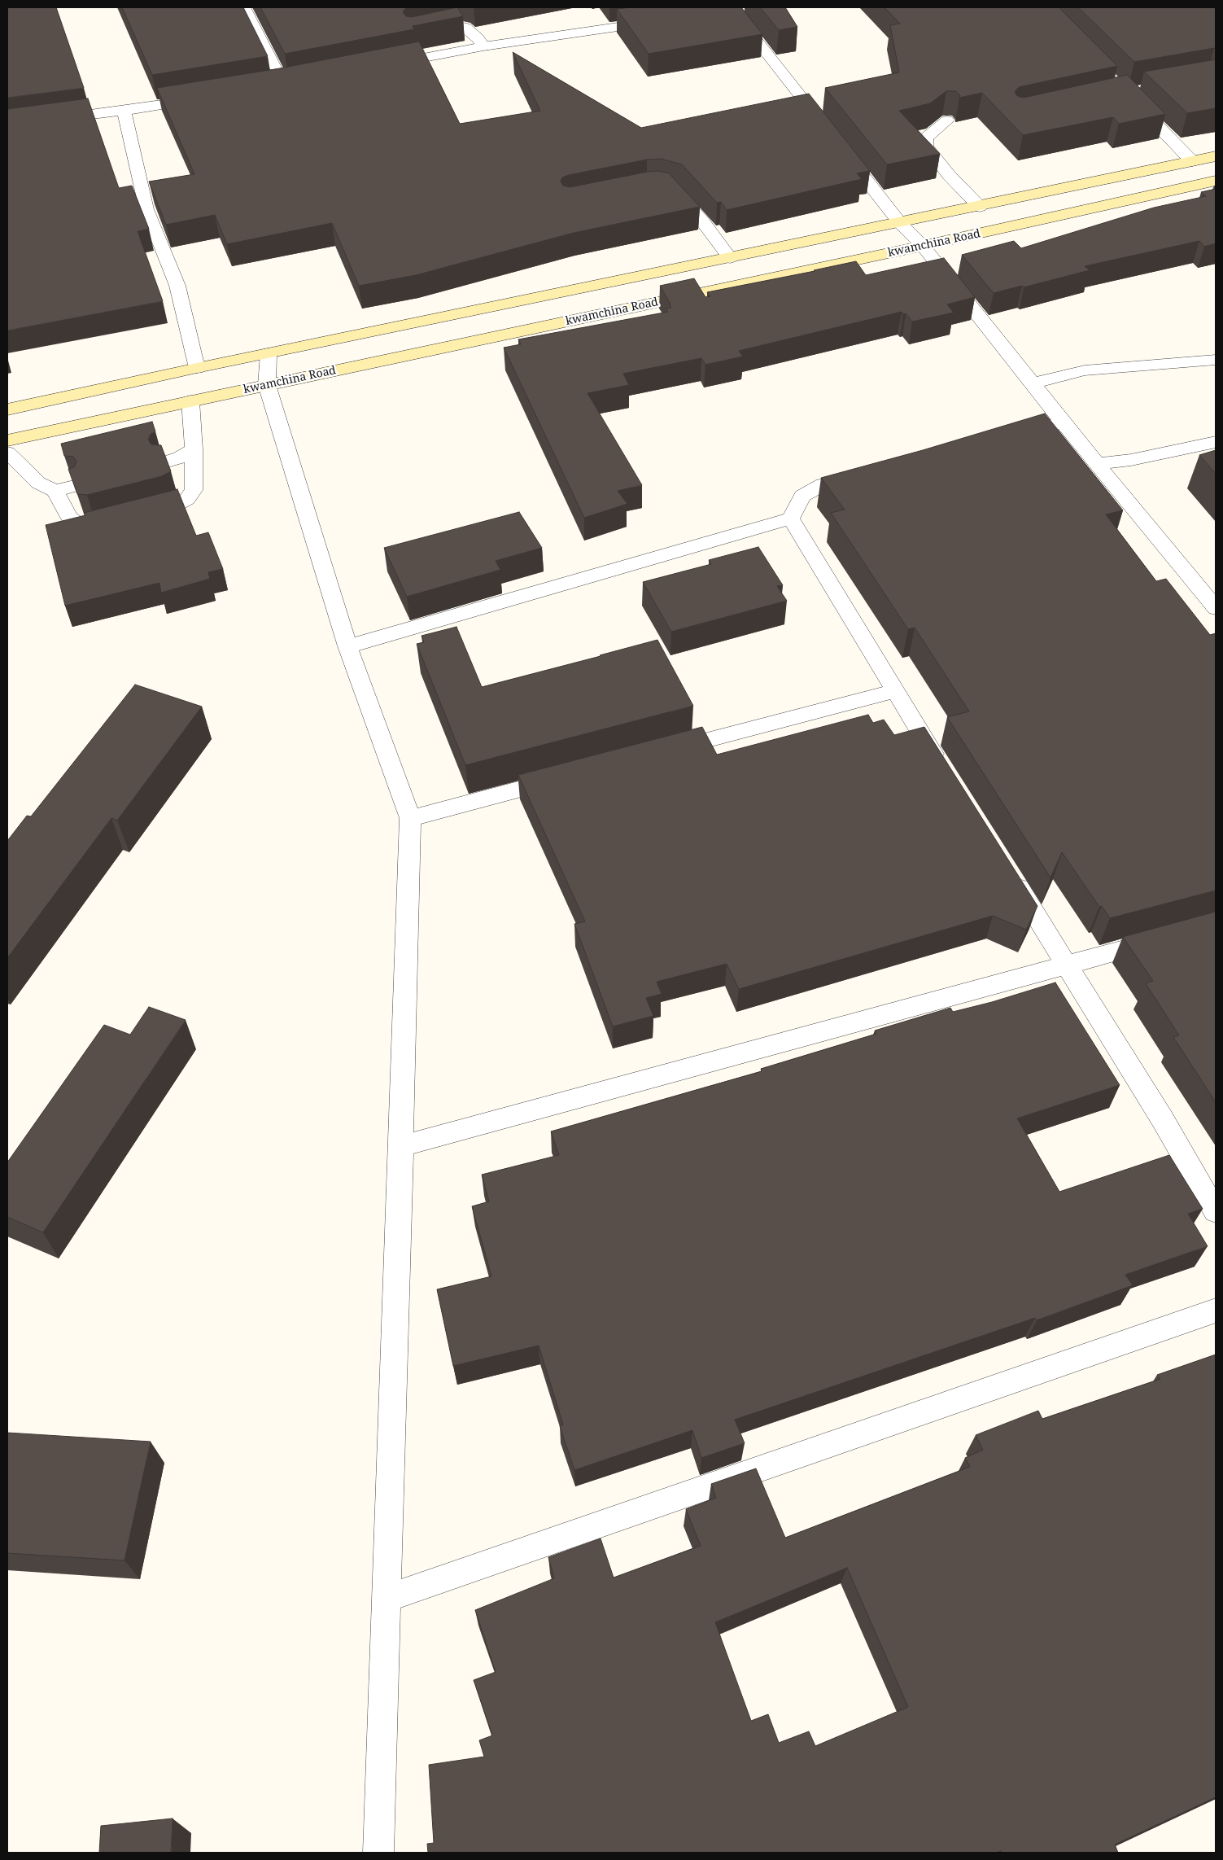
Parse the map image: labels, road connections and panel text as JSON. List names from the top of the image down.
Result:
{
  "streets": {
    "main road": ["kwamchina Road"]
  }
}
